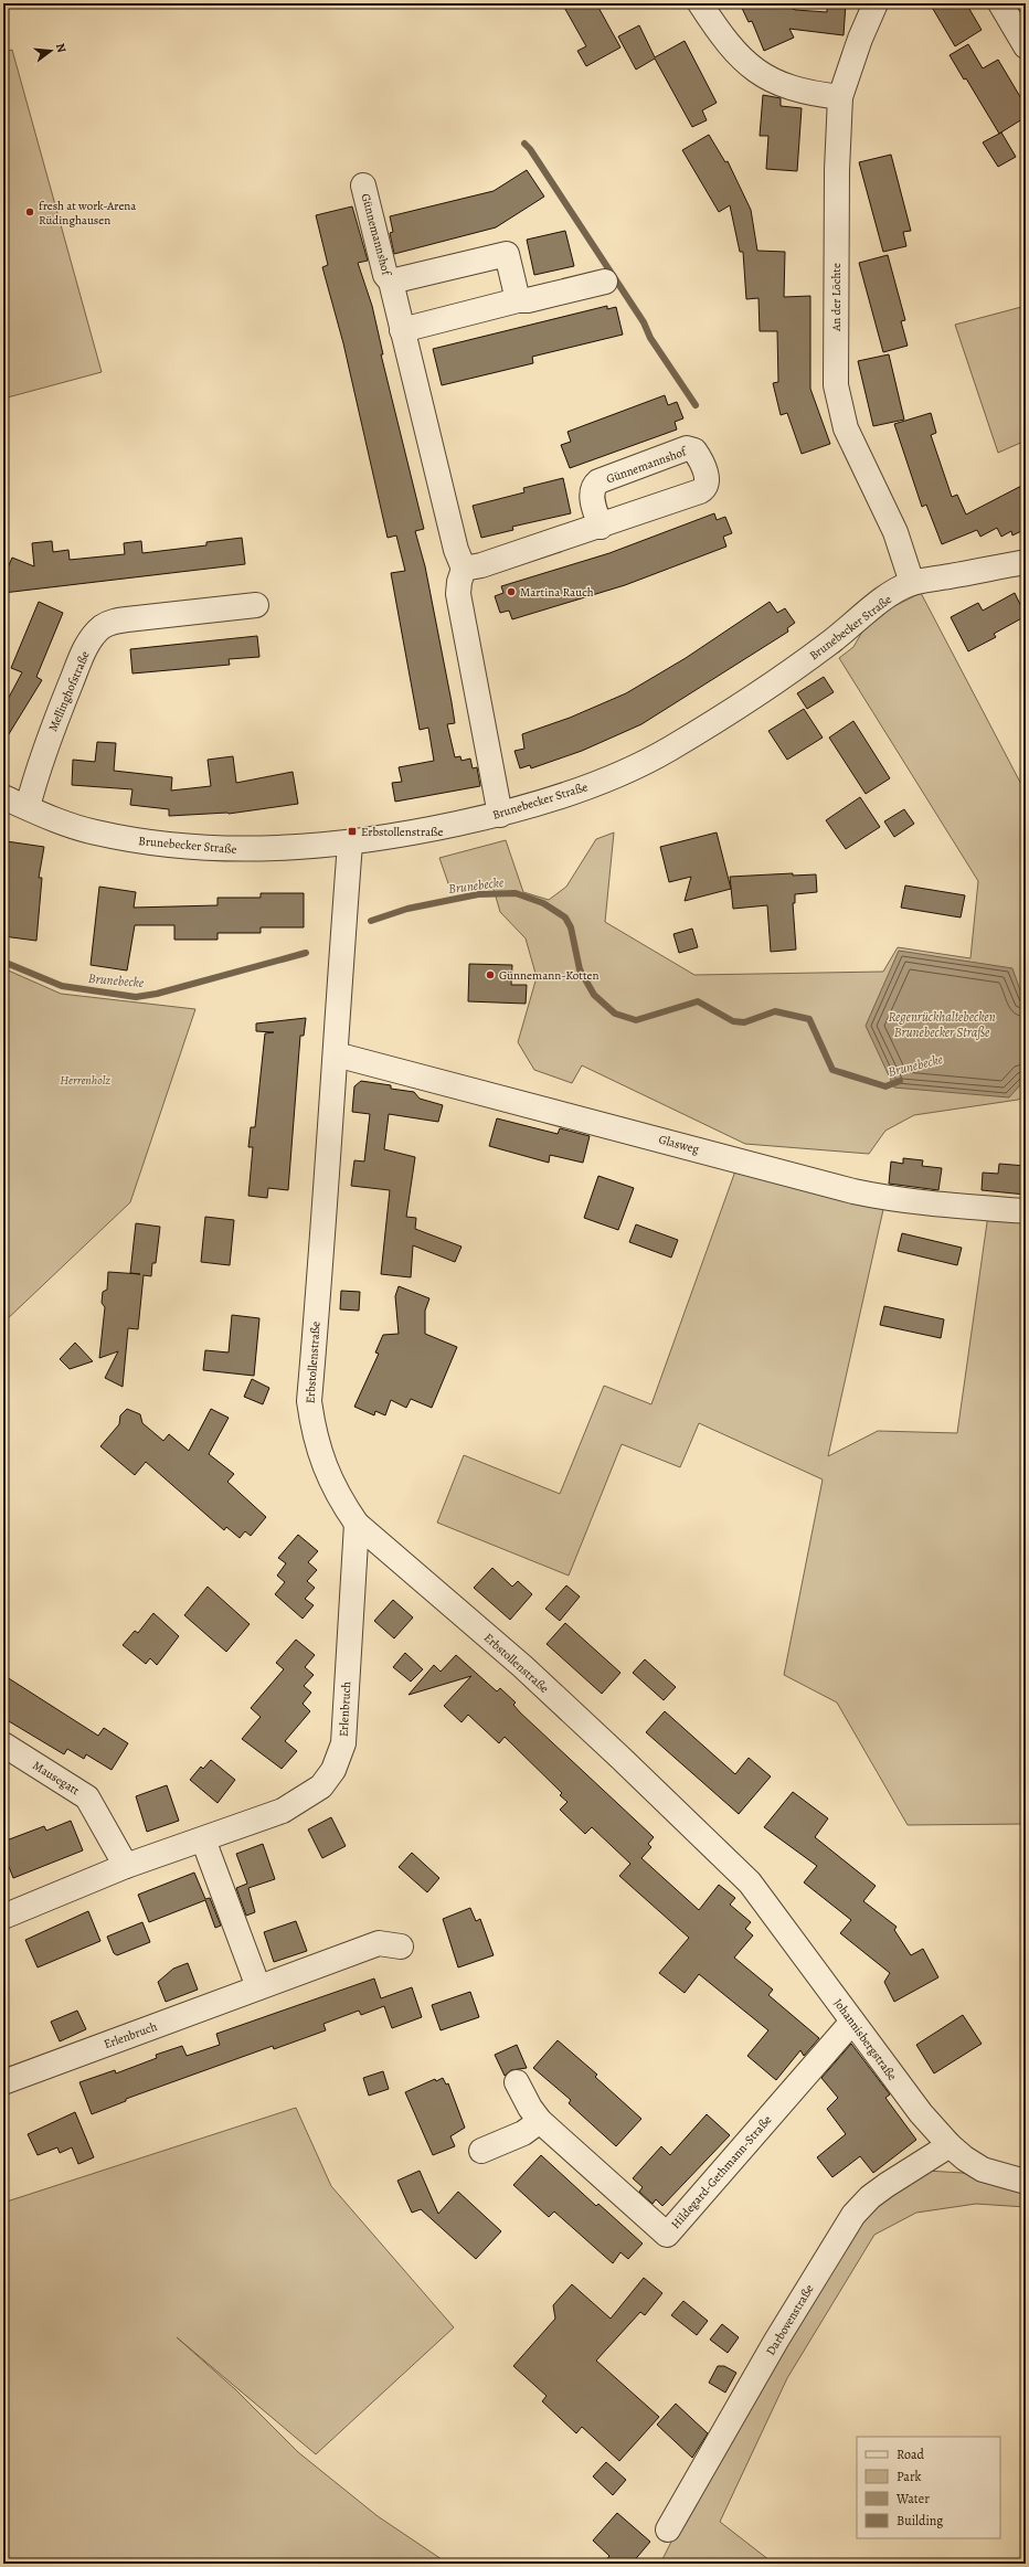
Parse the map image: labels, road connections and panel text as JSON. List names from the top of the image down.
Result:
{
  "streets": {
    "street": [
      "Günnemannshof",
      "An der Löchte",
      "Brunebecker Straße",
      "Mellinghofstraße",
      "Glasweg",
      "Erbstollenstraße",
      "Erlenbruch",
      "Mausegatt",
      "Johannisbergstraße",
      "Hildegard-Gethmann-Straße",
      "Darbovenstraße"
    ]
  },
  "crossings": [
    ["An der Löchte", "Brunebecker Straße"],
    ["Brunebecker Straße", "Mellinghofstraße"],
    ["Brunebecker Straße", "Erbstollenstraße"],
    ["Glasweg", "Erbstollenstraße"],
    ["Erbstollenstraße", "Erlenbruch"],
    ["Erbstollenstraße", "Johannisbergstraße"],
    ["Erlenbruch", "Mausegatt"],
    ["Johannisbergstraße", "Hildegard-Gethmann-Straße"],
    ["Johannisbergstraße", "Darbovenstraße"]
  ],
  "water": ["Brunebecke", "Regenrückhaltebecken Brunebecker Straße"],
  "parks": ["Herrenholz"],
  "places": {
    "other": ["fresh at work-Arena Rüdinghausen", "Martina Rauch", "Günnemann-Kotten"],
    "transit": ["Erbstollenstraße"]
  },
  "legend": [
    "Road",
    "Park",
    "Water",
    "Building"
  ],
  "north": "right"
}
